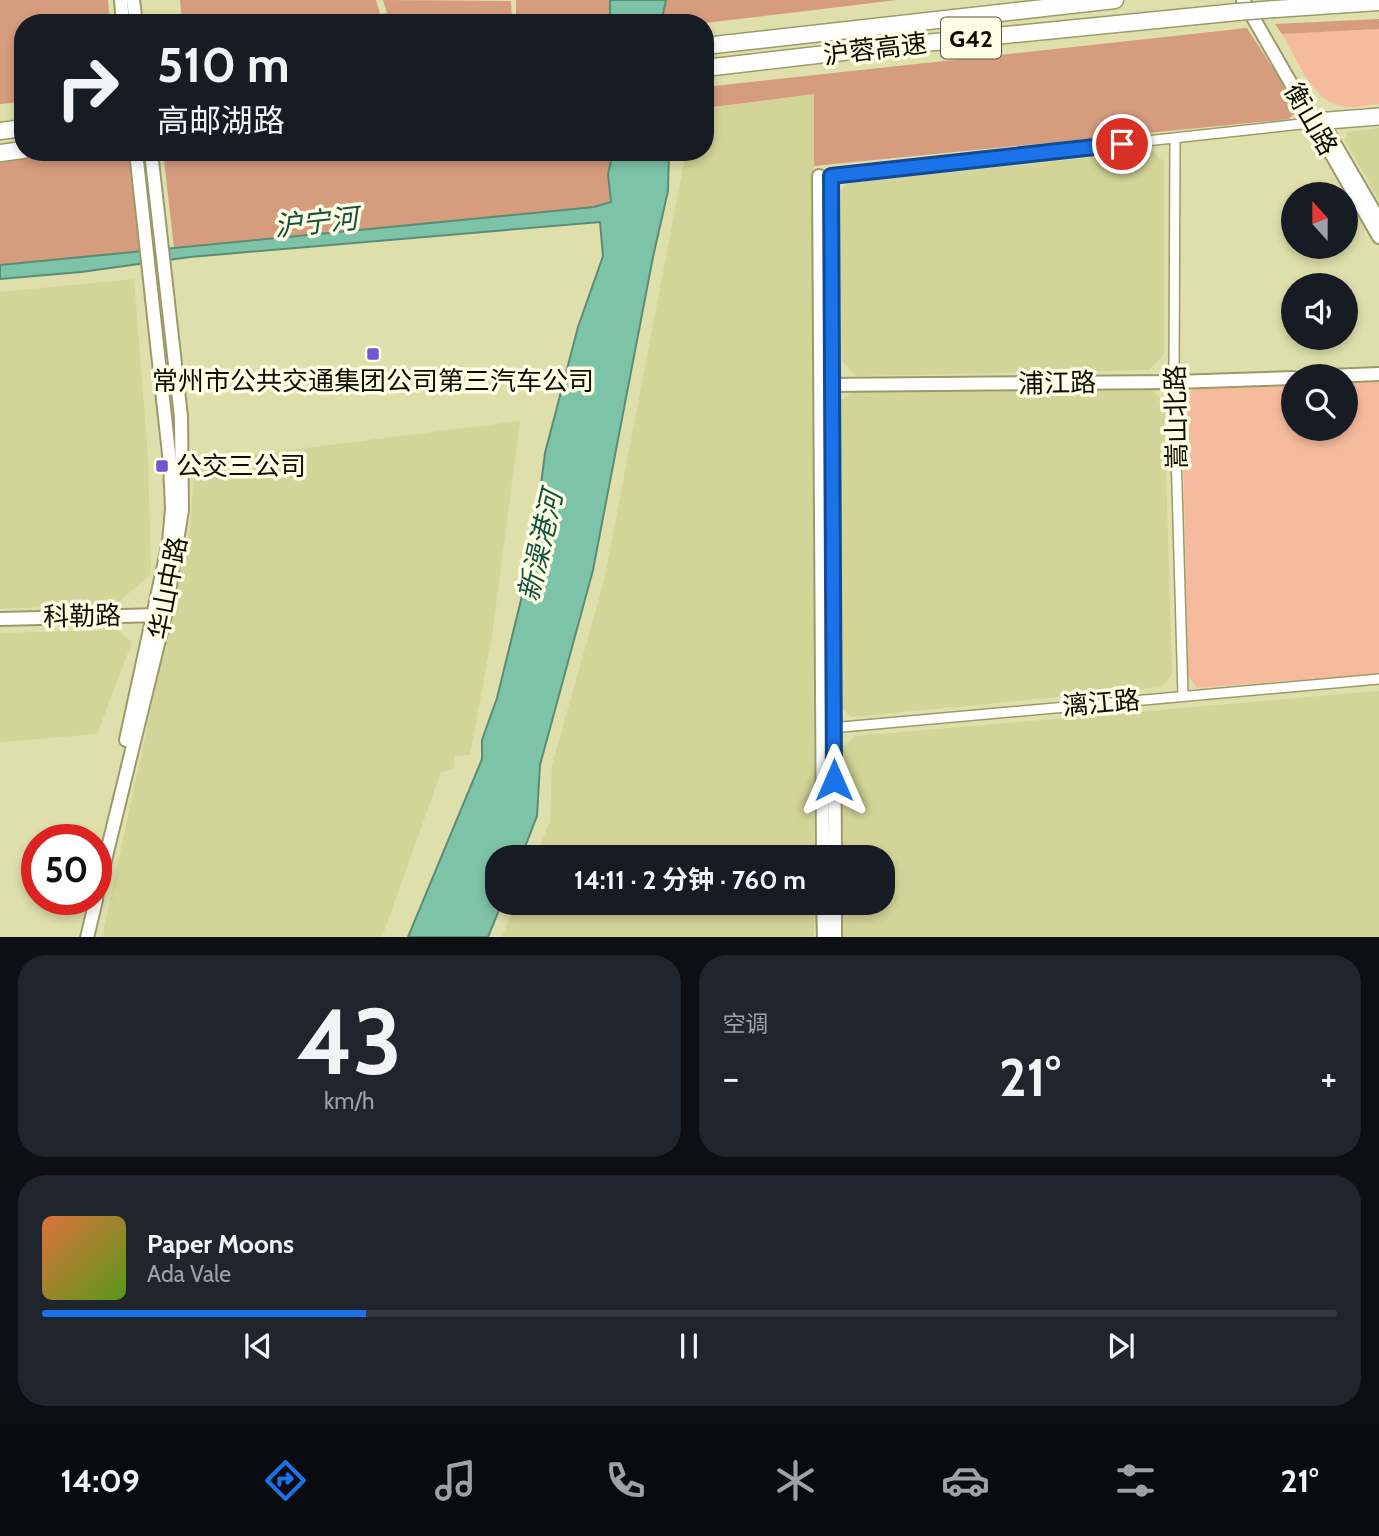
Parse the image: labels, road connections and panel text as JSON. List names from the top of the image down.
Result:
{
  "streets": {
    "highway": ["G42", "沪蓉高速"],
    "main road": [
      "衡山路",
      "浦江路",
      "华山中路",
      "科勒路"
    ],
    "street": ["嵩山北路", "漓江路"]
  },
  "crossings": [
    ["沪蓉高速", "衡山路"],
    ["浦江路", "嵩山北路"],
    ["嵩山北路", "漓江路"],
    ["华山中路", "科勒路"]
  ],
  "water": ["沪宁河", "新澡港河"],
  "places": {
    "transit": ["常州市公共交通集团公司第三汽车公司", "公交三公司"]
  },
  "north": "top",
  "page": {
    "turn": ["510 m", "高邮湖路"],
    "limit": "50",
    "trip": "14:11 · 2 分钟 · 760 m",
    "tile": [
      ["43", "km/h"],
      "空调"
    ],
    "heat": ["−", "21°", "+"],
    "song": ["Paper Moons", "Ada Vale"],
    "tabs": ["14:09", "21°"]
  }
}
